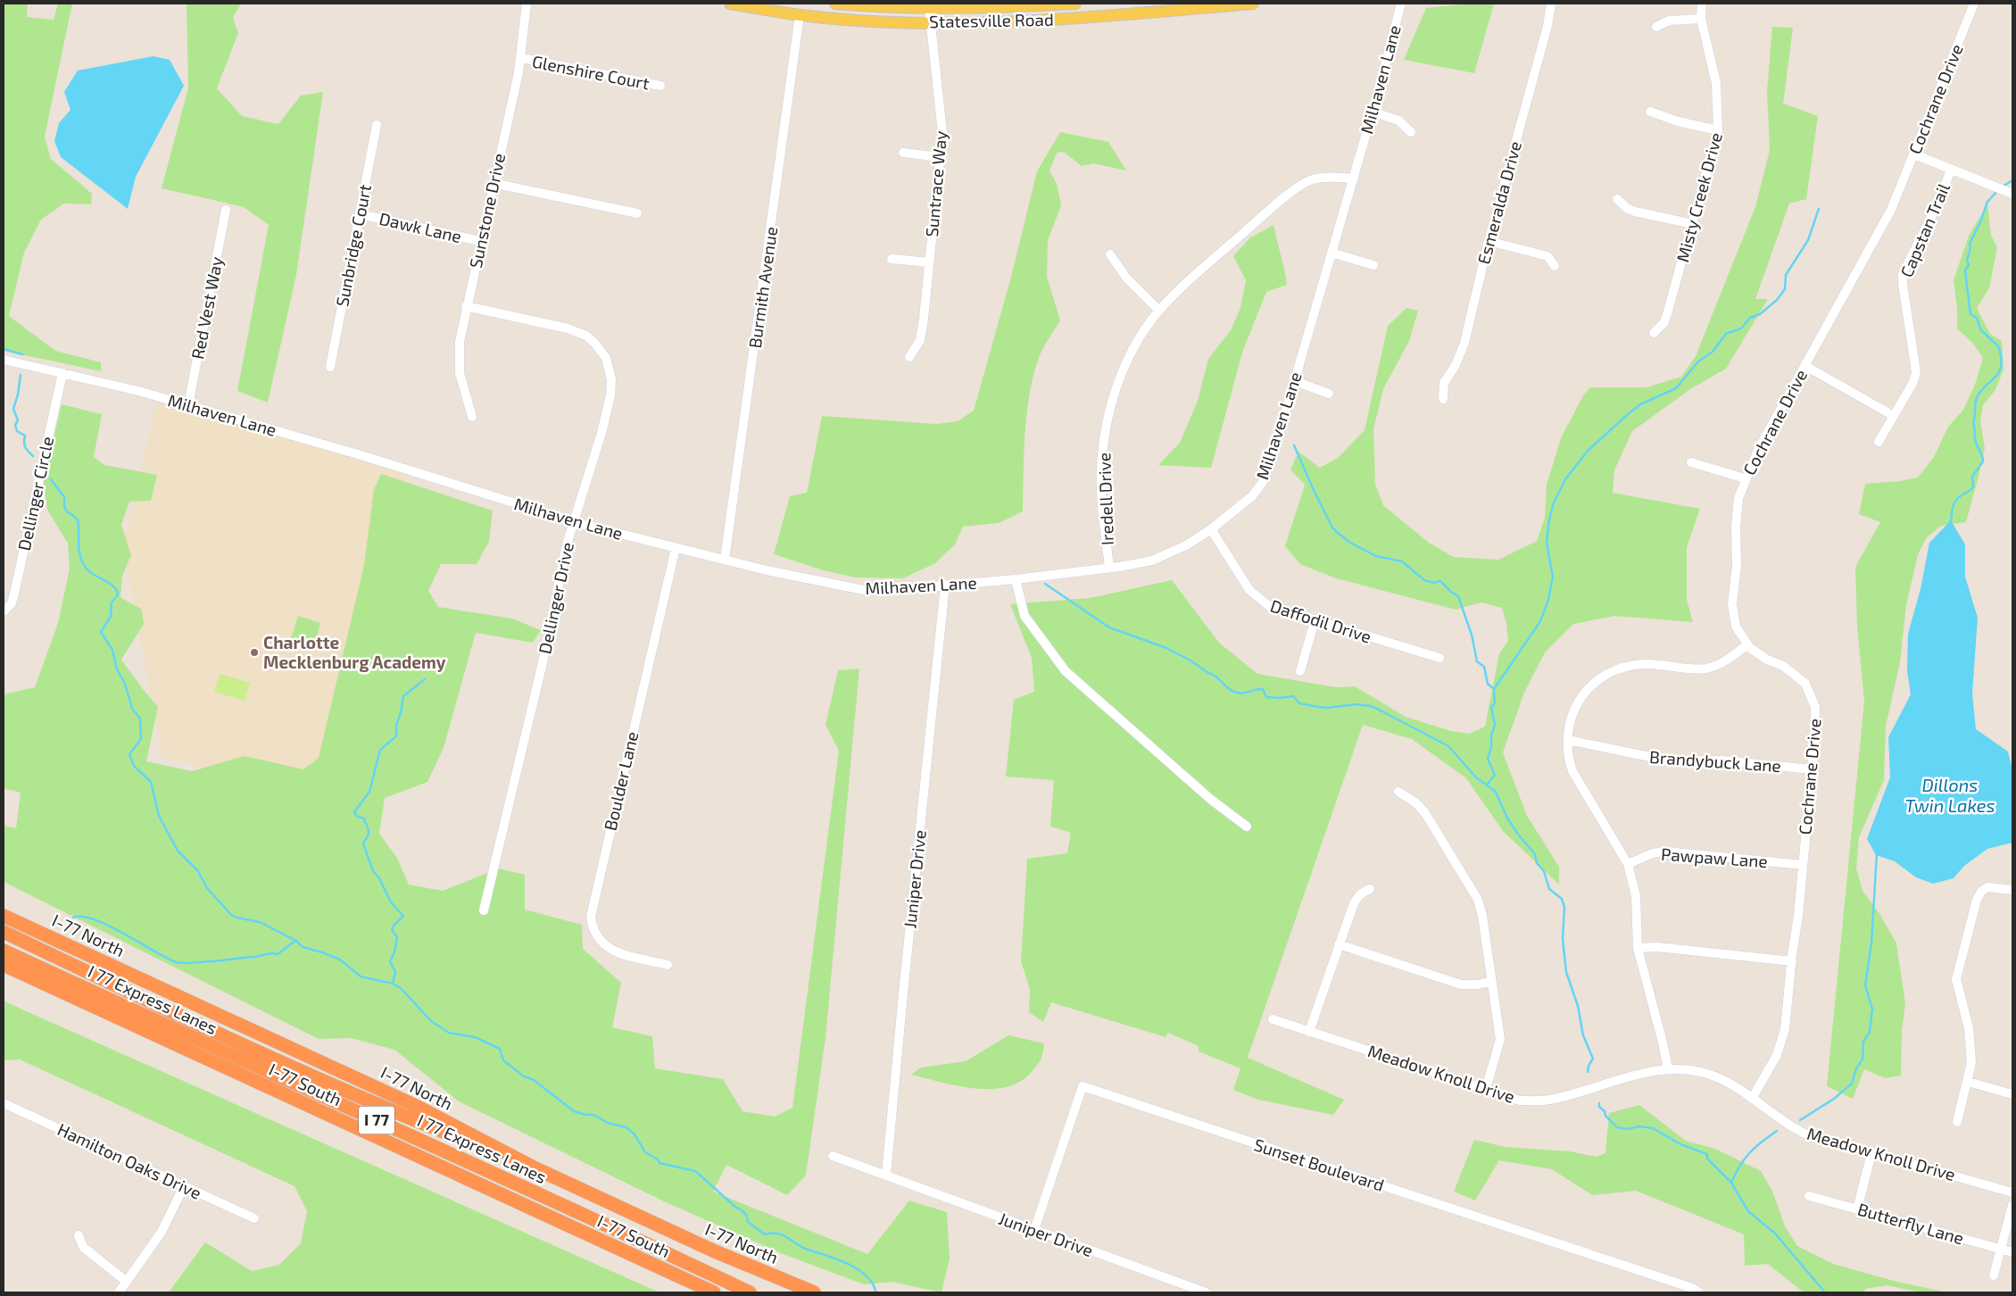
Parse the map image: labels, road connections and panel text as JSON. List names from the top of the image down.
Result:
{
  "streets": {
    "highway": [
      "I-77 North",
      "I 77 Express Lanes",
      "I-77 South",
      "I 77"
    ],
    "main road": ["Statesville Road"],
    "street": [
      "Glenshire Court",
      "Milhaven Lane",
      "Cochrane Drive",
      "Suntrace Way",
      "Misty Creek Drive",
      "Esmeralda Drive",
      "Sunstone Drive",
      "Dawk Lane",
      "Capstan Trail",
      "Sunbridge Court",
      "Burmith Avenue",
      "Red Vest Way",
      "Dellinger Circle",
      "Iredell Drive",
      "Dellinger Drive",
      "Daffodil Drive",
      "Brandybuck Lane",
      "Boulder Lane",
      "Pawpaw Lane",
      "Juniper Drive",
      "Meadow Knoll Drive",
      "Hamilton Oaks Drive",
      "Sunset Boulevard",
      "Butterfly Lane"
    ]
  },
  "crossings": [
    ["Statesville Road", "Suntrace Way"],
    ["Statesville Road", "Burmith Avenue"],
    ["Glenshire Court", "Sunstone Drive"],
    ["Milhaven Lane", "Burmith Avenue"],
    ["Milhaven Lane", "Red Vest Way"],
    ["Milhaven Lane", "Dellinger Circle"],
    ["Milhaven Lane", "Iredell Drive"],
    ["Milhaven Lane", "Dellinger Drive"],
    ["Milhaven Lane", "Daffodil Drive"],
    ["Milhaven Lane", "Boulder Lane"],
    ["Milhaven Lane", "Juniper Drive"],
    ["Cochrane Drive", "Brandybuck Lane"],
    ["Cochrane Drive", "Pawpaw Lane"],
    ["Cochrane Drive", "Meadow Knoll Drive"],
    ["Sunstone Drive", "Dawk Lane"],
    ["Sunstone Drive", "Dellinger Drive"],
    ["Dawk Lane", "Sunbridge Court"],
    ["Juniper Drive", "Sunset Boulevard"],
    ["I-77 North", "I 77 Express Lanes"]
  ],
  "water": ["Dillons Twin Lakes"],
  "places": ["Charlotte Mecklenburg Academy"]
}
